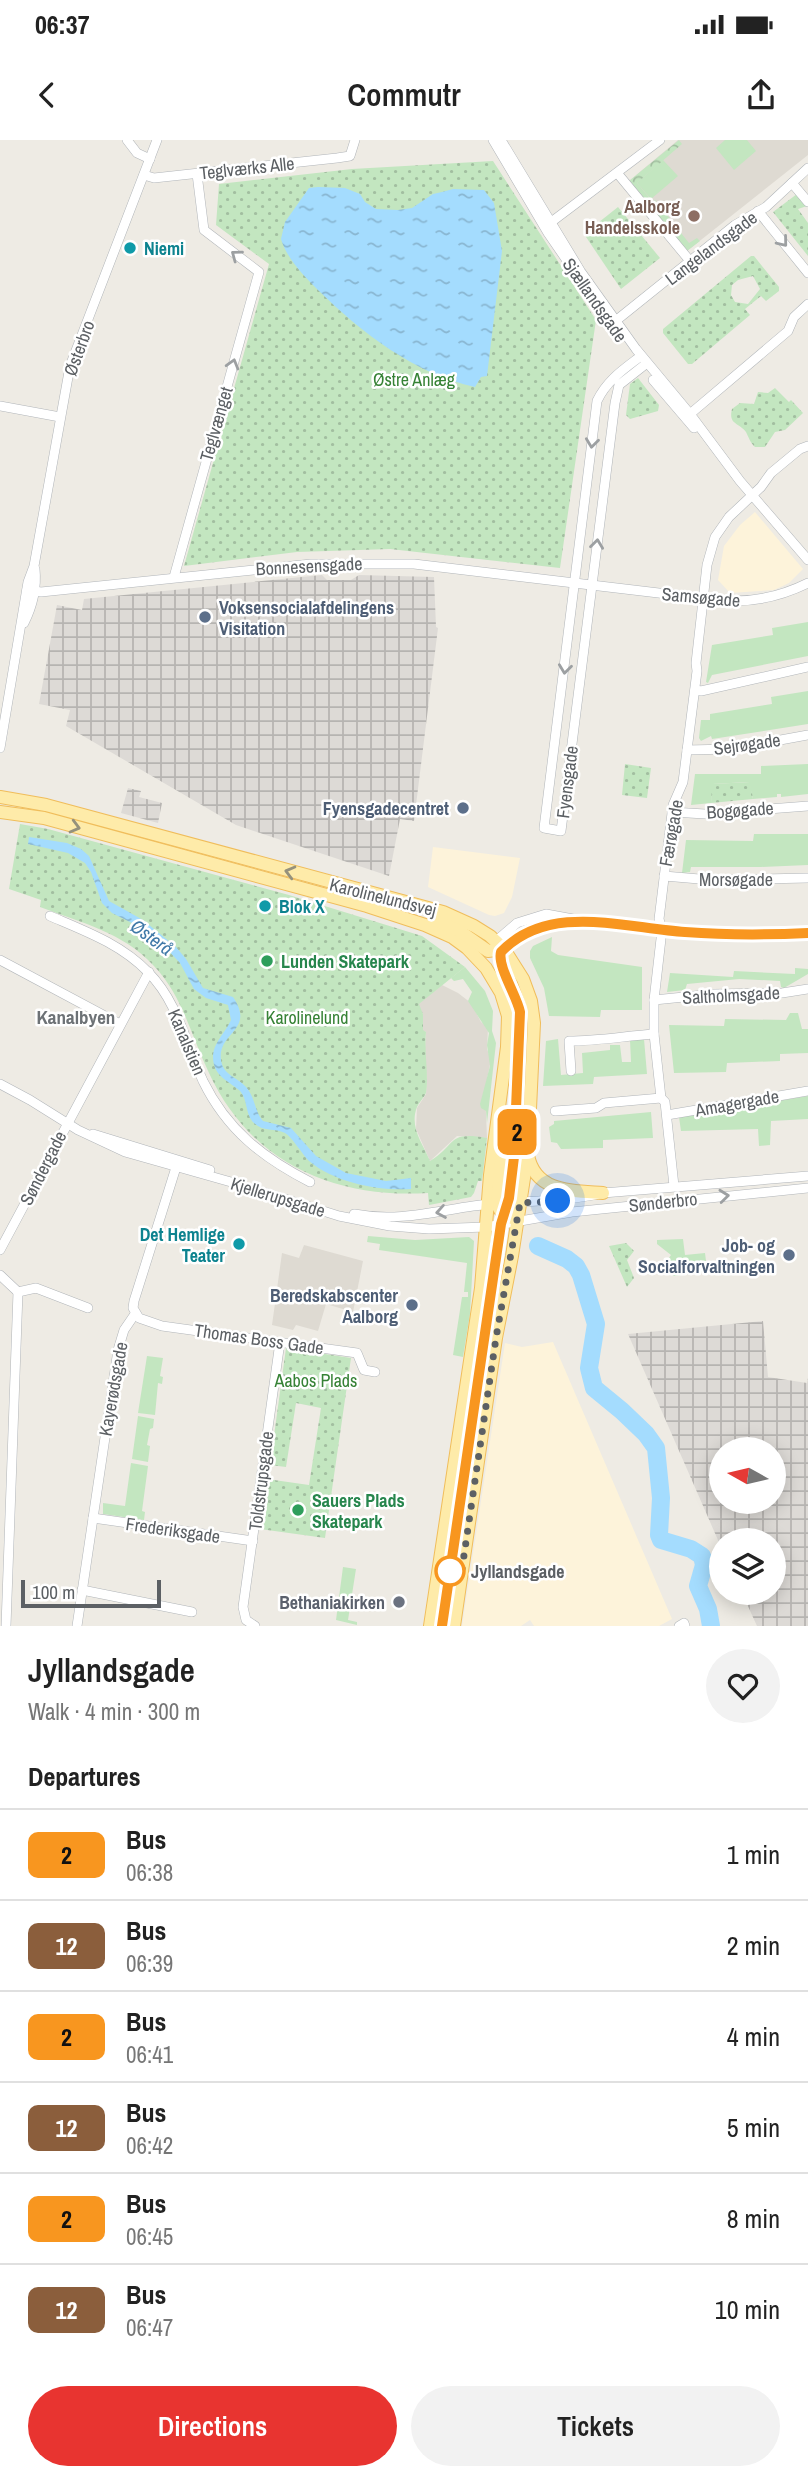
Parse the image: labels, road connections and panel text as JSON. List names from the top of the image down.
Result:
{
  "streets": {
    "main road": ["Karolinelundsvej"],
    "street": [
      "Teglværks Alle",
      "Langelandsgade",
      "Sjællandsgade",
      "Østerbro",
      "Teglvænget",
      "Bonnesensgade",
      "Samsøgade",
      "Sejrøgade",
      "Fyensgade",
      "Bogøgade",
      "Færøgade",
      "Morsøgade",
      "Saltholmsgade",
      "Kanalstien",
      "Amagergade",
      "Søndergade",
      "Kjellerupsgade",
      "Sønderbro",
      "Thomas Boss Gade",
      "Kayerødsgade",
      "Toldstrupsgade",
      "Frederiksgade"
    ]
  },
  "crossings": [
    ["Teglværks Alle", "Østerbro"],
    ["Teglværks Alle", "Teglvænget"],
    ["Langelandsgade", "Sjællandsgade"],
    ["Sjællandsgade", "Fyensgade"],
    ["Sjællandsgade", "Færøgade"],
    ["Østerbro", "Bonnesensgade"],
    ["Teglvænget", "Bonnesensgade"],
    ["Bonnesensgade", "Samsøgade"],
    ["Bonnesensgade", "Fyensgade"],
    ["Samsøgade", "Fyensgade"],
    ["Samsøgade", "Færøgade"],
    ["Sejrøgade", "Færøgade"],
    ["Bogøgade", "Færøgade"],
    ["Færøgade", "Morsøgade"],
    ["Færøgade", "Saltholmsgade"],
    ["Færøgade", "Amagergade"],
    ["Færøgade", "Sønderbro"],
    ["Karolinelundsvej", "Kjellerupsgade"],
    ["Karolinelundsvej", "Sønderbro"],
    ["Kanalstien", "Søndergade"],
    ["Søndergade", "Kjellerupsgade"],
    ["Kjellerupsgade", "Sønderbro"],
    ["Kjellerupsgade", "Kayerødsgade"],
    ["Thomas Boss Gade", "Kayerødsgade"],
    ["Thomas Boss Gade", "Toldstrupsgade"],
    ["Kayerødsgade", "Frederiksgade"],
    ["Toldstrupsgade", "Frederiksgade"]
  ],
  "one_way": ["Teglvænget"],
  "districts": ["Kanalbyen"],
  "water": ["Østerå"],
  "parks": ["Østre Anlæg", "Karolinelund", "Aabos Plads"],
  "places": [
    "Aalborg Handelsskole",
    "Niemi",
    "Voksensocialafdelingens Visitation",
    "Fyensgadecentret",
    "Blok X",
    "Lunden Skatepark",
    "Det Hemlige Teater",
    "Job- og Socialforvaltningen",
    "Beredskabscenter Aalborg",
    "Sauers Plads Skatepark",
    "Jyllandsgade",
    "Bethaniakirken"
  ],
  "lines": ["bus line 2"],
  "scale_bar": "100 m",
  "north": "left",
  "page": {
    "status": "06:37",
    "header": "Commutr",
    "on_map": "2",
    "scale": "100 m",
    "heading": [
      ["Jyllandsgade", "Walk · 4 min · 300 m"],
      "Departures"
    ],
    "list": [
      {
        "mark": "2",
        "name": "Bus",
        "note": "06:38",
        "value": "1 min"
      },
      {
        "mark": "12",
        "name": "Bus",
        "note": "06:39",
        "value": "2 min"
      },
      {
        "mark": "2",
        "name": "Bus",
        "note": "06:41",
        "value": "4 min"
      },
      {
        "mark": "12",
        "name": "Bus",
        "note": "06:42",
        "value": "5 min"
      },
      {
        "mark": "2",
        "name": "Bus",
        "note": "06:45",
        "value": "8 min"
      },
      {
        "mark": "12",
        "name": "Bus",
        "note": "06:47",
        "value": "10 min"
      }
    ],
    "buttons": ["Directions", "Tickets"]
  }
}
